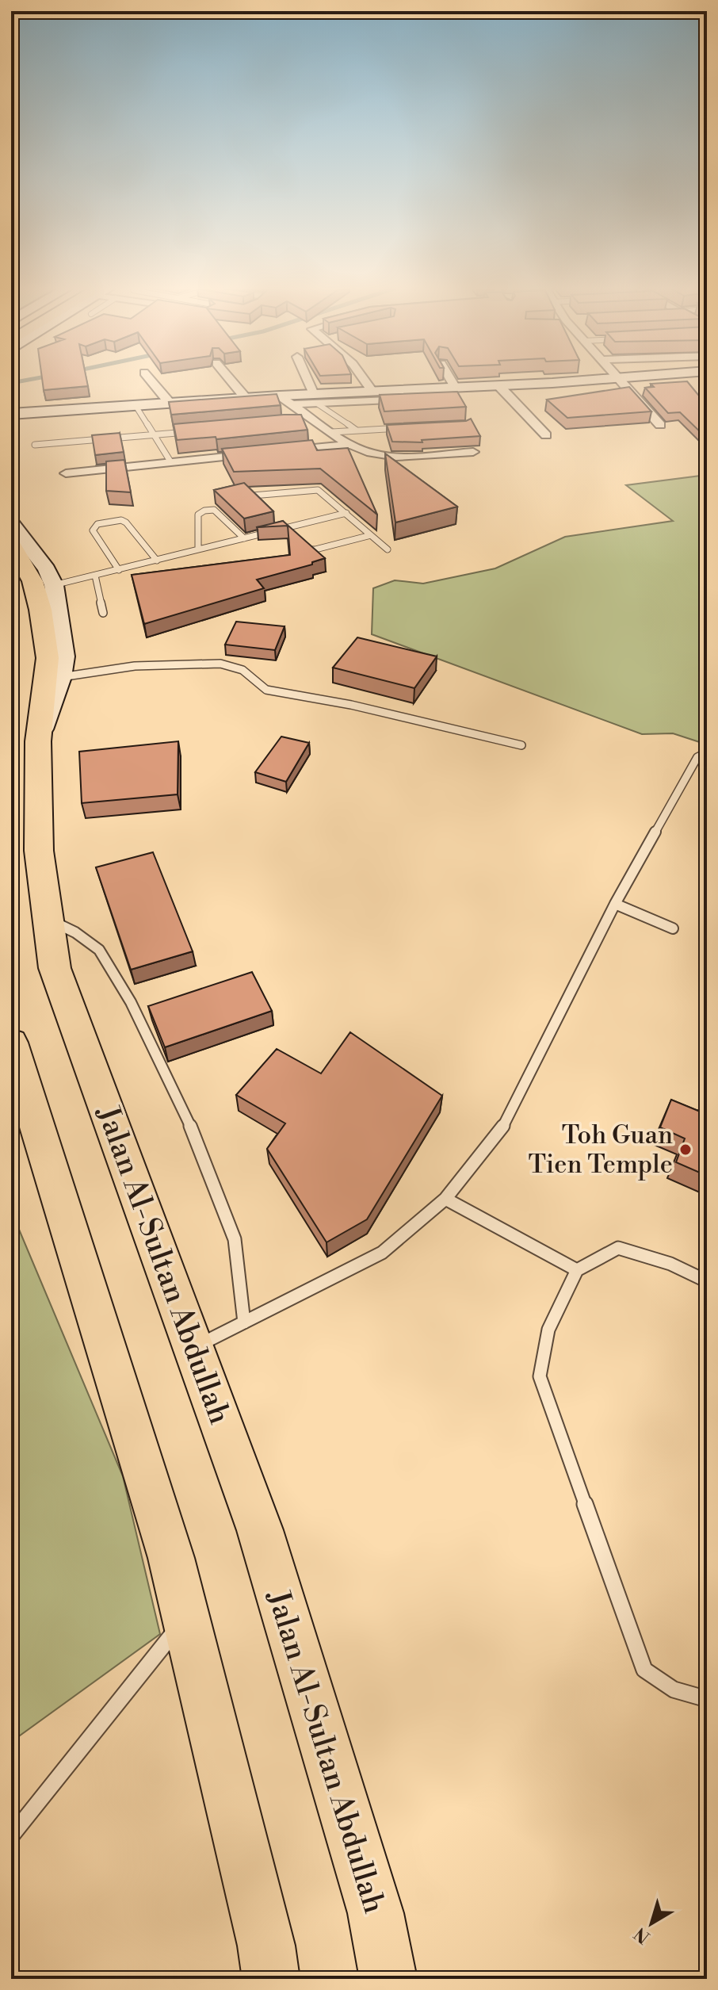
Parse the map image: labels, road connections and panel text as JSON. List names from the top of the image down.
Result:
{
  "streets": {
    "main road": ["Jalan Al-Sultan Abdullah"]
  },
  "places": ["Toh Guan Tien Temple"],
  "north": "bottom left"
}
